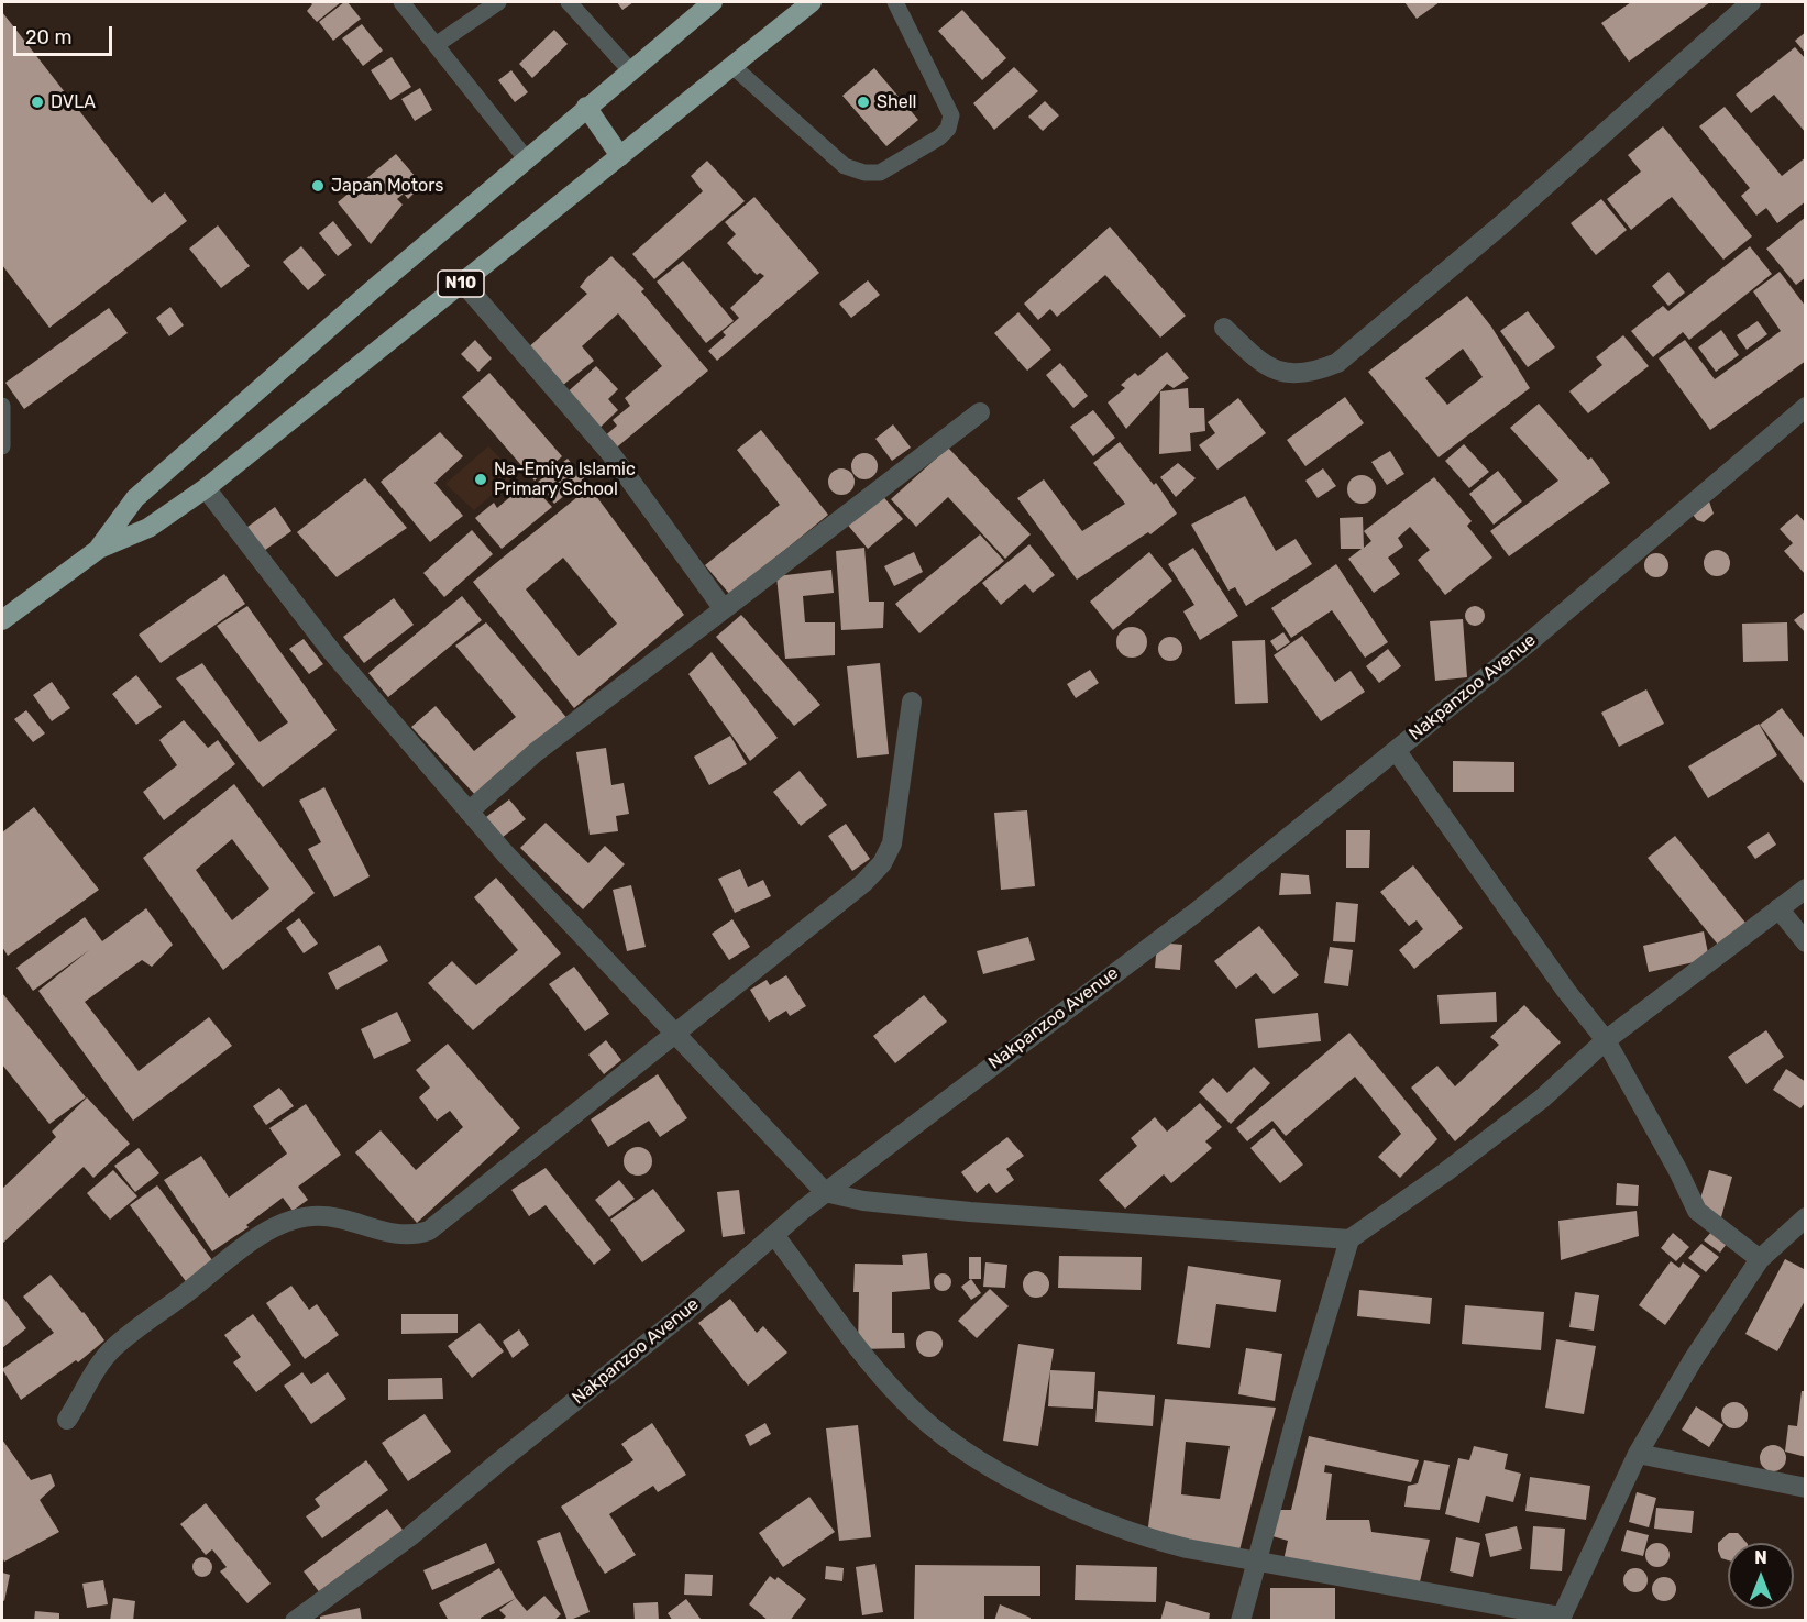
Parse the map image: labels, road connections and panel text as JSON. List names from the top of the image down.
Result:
{
  "streets": {
    "highway": ["N10"],
    "street": ["Nakpanzoo Avenue"]
  },
  "places": [
    "DVLA",
    "Shell",
    "Japan Motors",
    "Na-Emiya Islamic Primary School"
  ],
  "scale_bar": "20 m",
  "north": "top"
}
